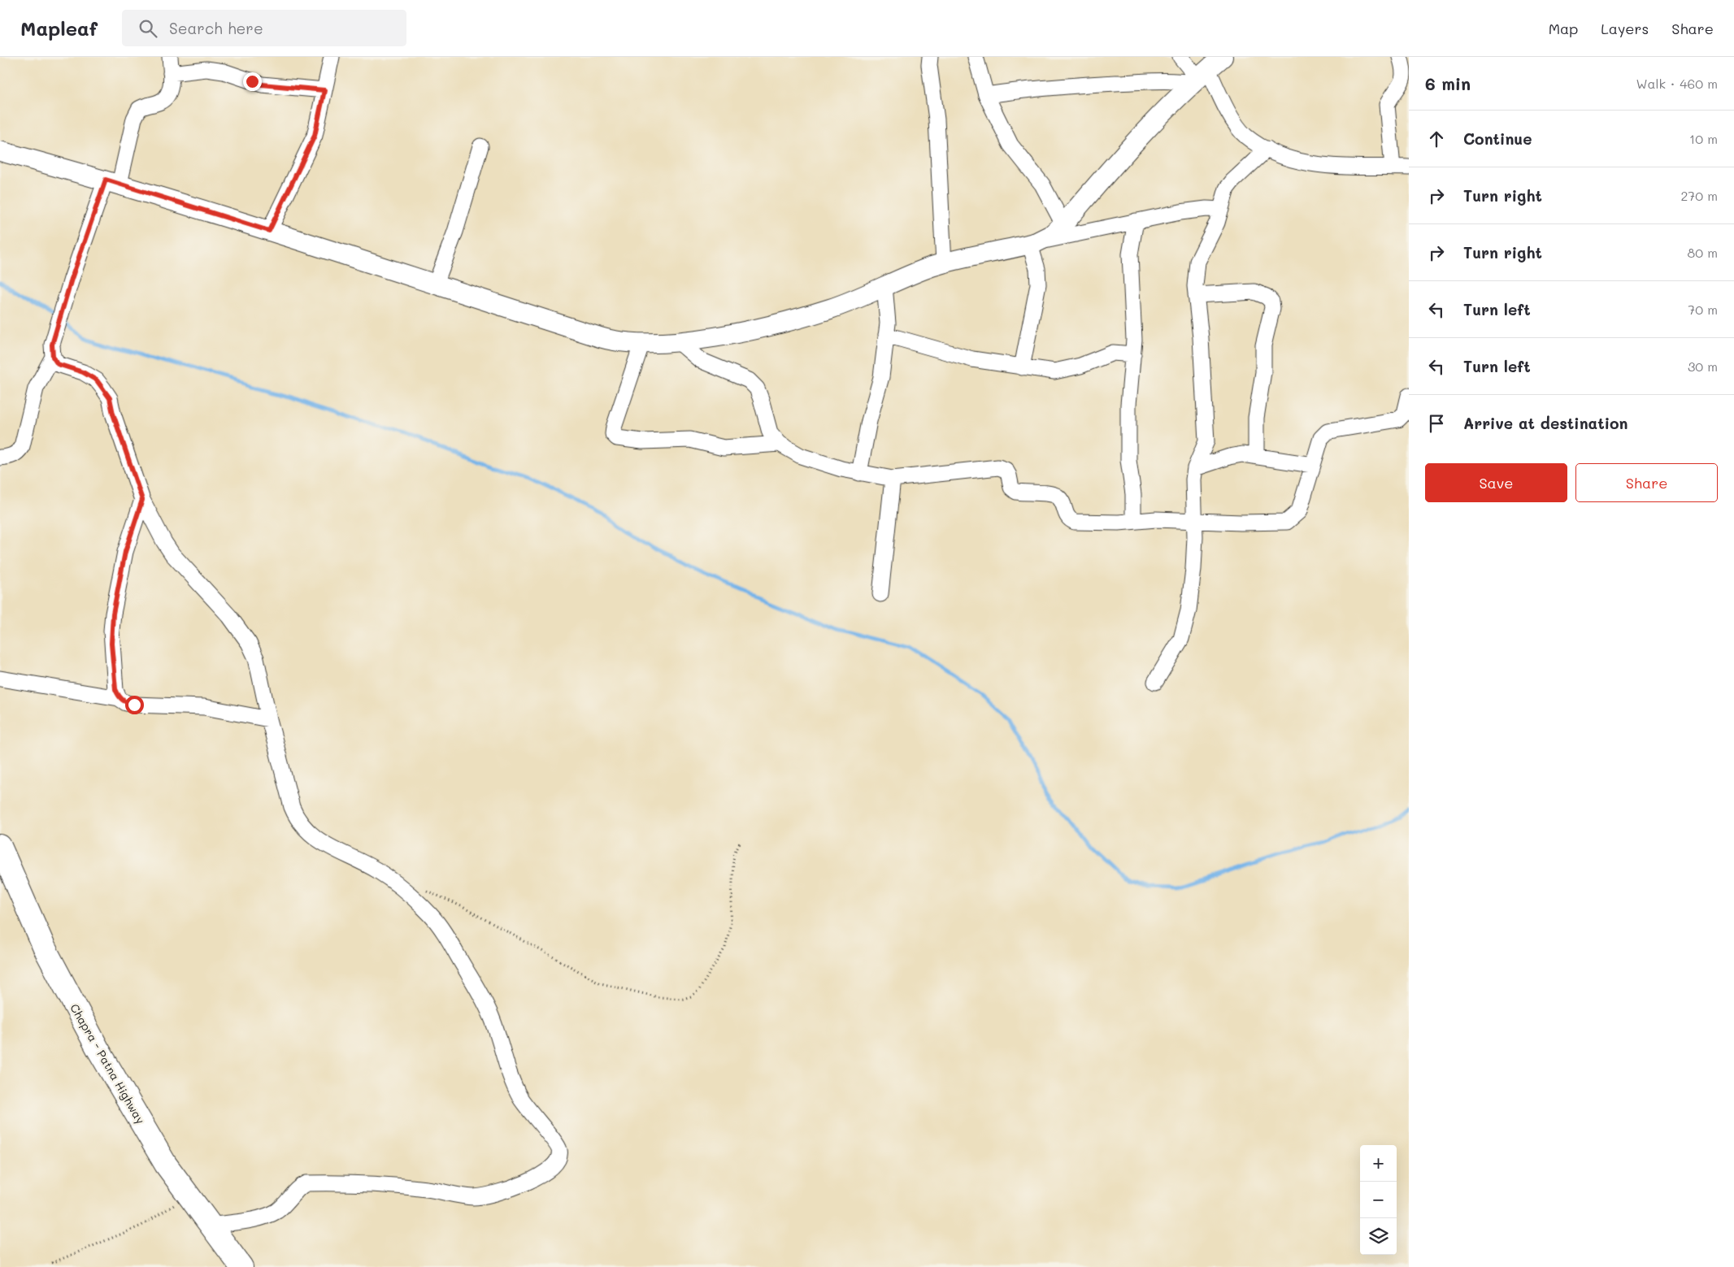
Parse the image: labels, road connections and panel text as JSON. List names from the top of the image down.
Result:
{
  "streets": {
    "highway": ["Chapra - Patna Highway"]
  },
  "page": {
    "header": "Mapleaf",
    "search": "Search here",
    "nav": ["Map", "Layers", "Share"],
    "heading": ["6 min", "Walk · 460 m"],
    "list": [
      ["Continue", "10 m"],
      ["Turn right", "270 m"],
      ["Turn right", "80 m"],
      ["Turn left", "70 m"],
      ["Turn left", "30 m"],
      "Arrive at destination"
    ],
    "buttons": ["Save", "Share"],
    "map_buttons": ["+", "−"]
  }
}
